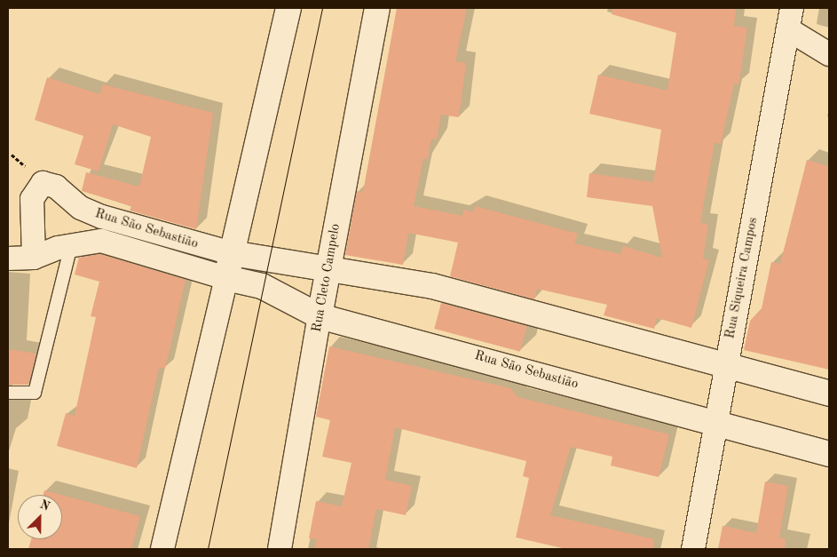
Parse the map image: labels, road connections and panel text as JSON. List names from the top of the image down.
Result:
{
  "streets": {
    "main road": ["Rua São Sebastião", "Rua Cleto Campelo"],
    "street": ["Rua Siqueira Campos"]
  },
  "crossings": [
    ["Rua São Sebastião", "Rua Cleto Campelo"],
    ["Rua São Sebastião", "Rua Siqueira Campos"]
  ],
  "north": "top right"
}
